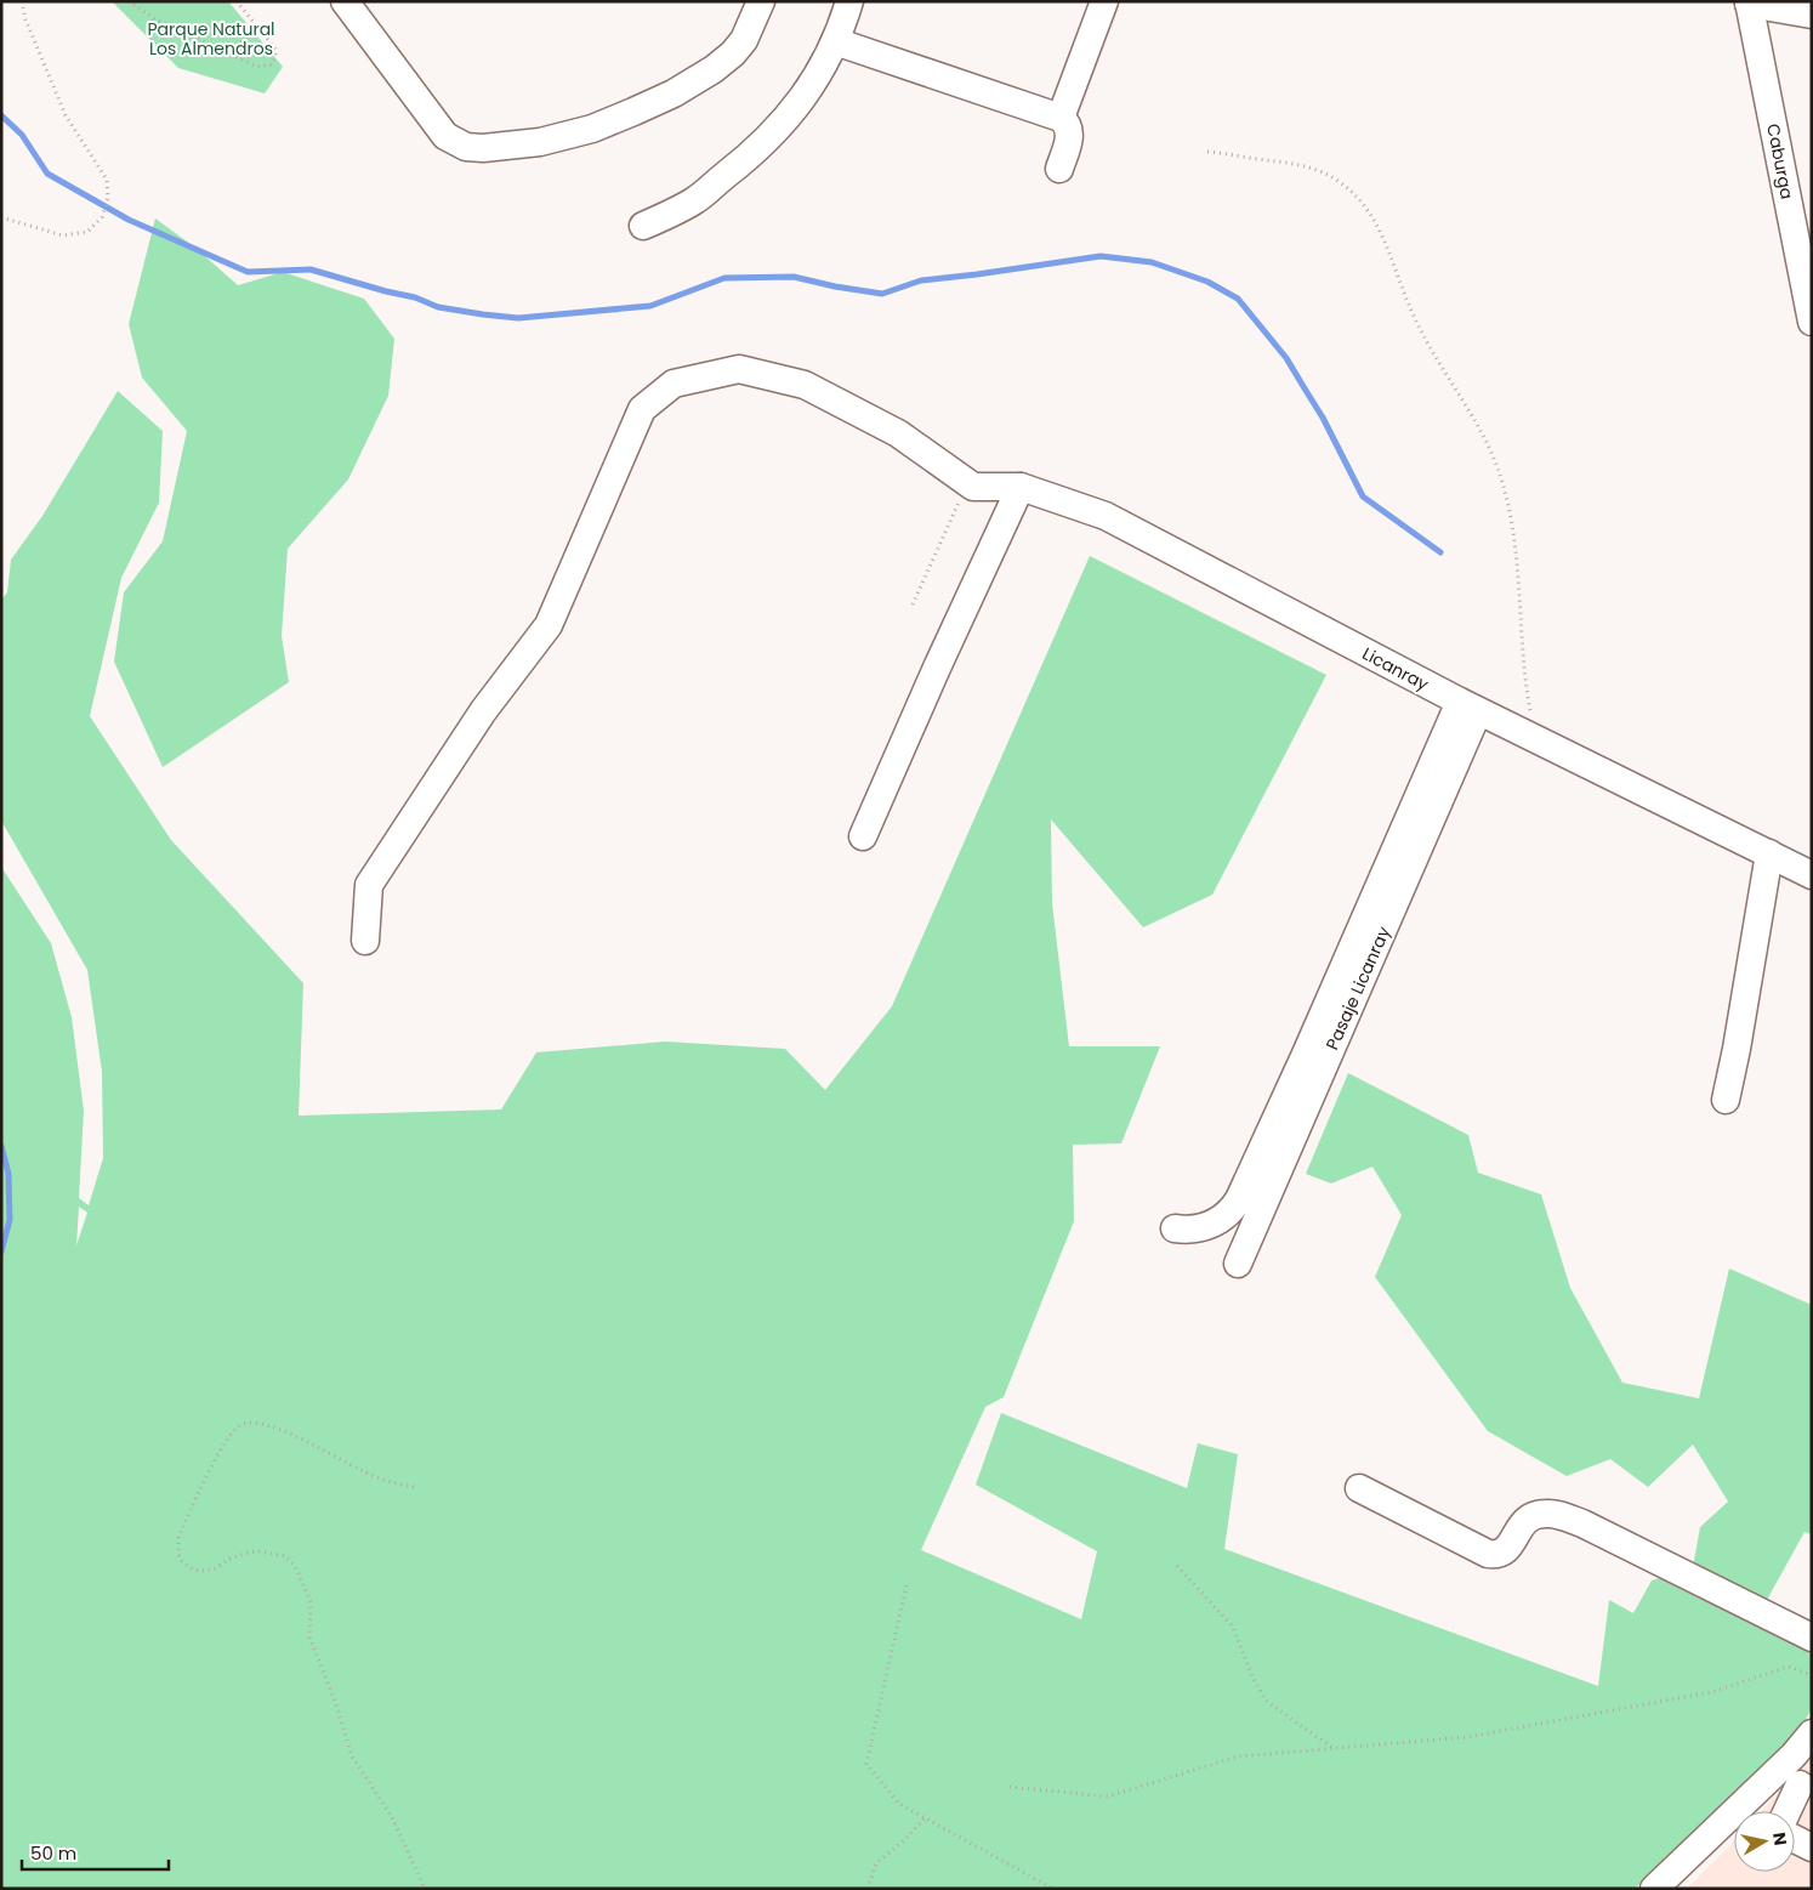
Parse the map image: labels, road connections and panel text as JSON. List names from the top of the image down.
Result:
{
  "streets": {
    "street": ["Caburga", "Licanray", "Pasaje Licanray"]
  },
  "crossings": [
    ["Licanray", "Pasaje Licanray"]
  ],
  "parks": ["Parque Natural Los Almendros"],
  "scale_bar": "50 m",
  "north": "right"
}
